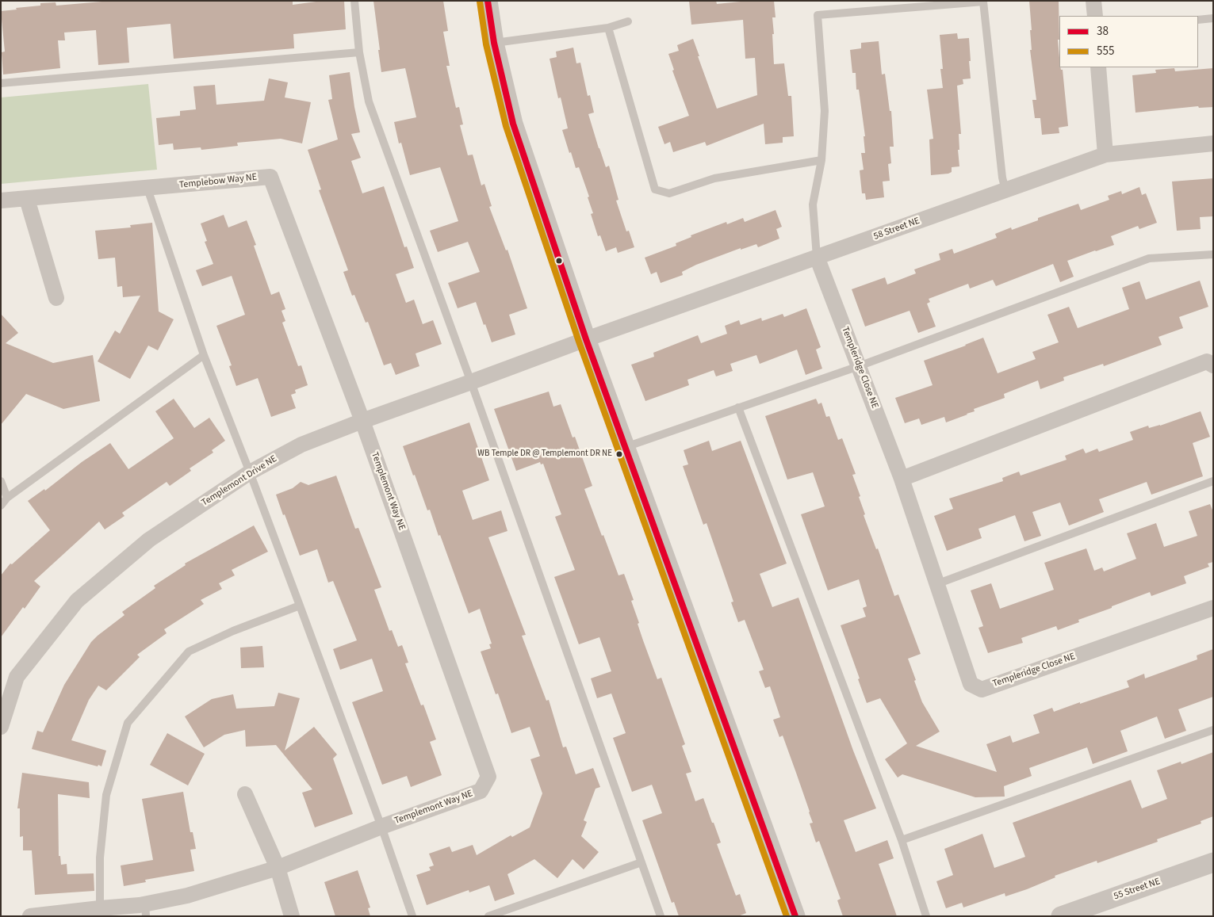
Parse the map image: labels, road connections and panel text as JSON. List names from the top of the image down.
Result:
{
  "streets": {
    "street": [
      "Templebow Way NE",
      "58 Street NE",
      "Templeridge Close NE",
      "Templemont Drive NE",
      "Templemont Way NE",
      "55 Street NE"
    ]
  },
  "crossings": [
    ["Templebow Way NE", "Templemont Drive NE"],
    ["Templebow Way NE", "Templemont Way NE"],
    ["58 Street NE", "Templeridge Close NE"],
    ["58 Street NE", "Templemont Drive NE"],
    ["Templemont Drive NE", "Templemont Way NE"]
  ],
  "places": ["WB Temple DR @ Templemont DR NE"],
  "lines": ["transit line 38", "transit line 555"],
  "legend": ["38", "555"]
}
